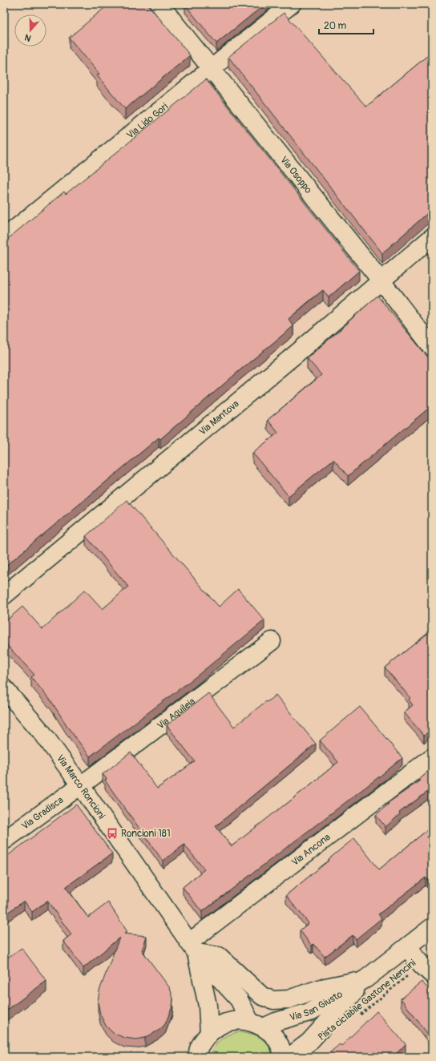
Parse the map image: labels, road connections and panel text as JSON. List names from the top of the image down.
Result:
{
  "streets": {
    "street": [
      "Via Lido Gori",
      "Via Osoppo",
      "Via Mantova",
      "Via Aquileia",
      "Via Marco Roncioni",
      "Via Gradisca",
      "Via Ancona",
      "Via San Giusto"
    ],
    "path": ["Pista ciclabile Gastone Nencini"]
  },
  "crossings": [
    ["Via Lido Gori", "Via Osoppo"],
    ["Via Osoppo", "Via Mantova"],
    ["Via Aquileia", "Via Marco Roncioni"],
    ["Via Aquileia", "Via Gradisca"],
    ["Via Marco Roncioni", "Via Gradisca"],
    ["Via Marco Roncioni", "Via Ancona"],
    ["Via Marco Roncioni", "Via San Giusto"]
  ],
  "places": {
    "bus stop": ["Roncioni 181"]
  },
  "scale_bar": "20 m",
  "north": "bottom"
}
